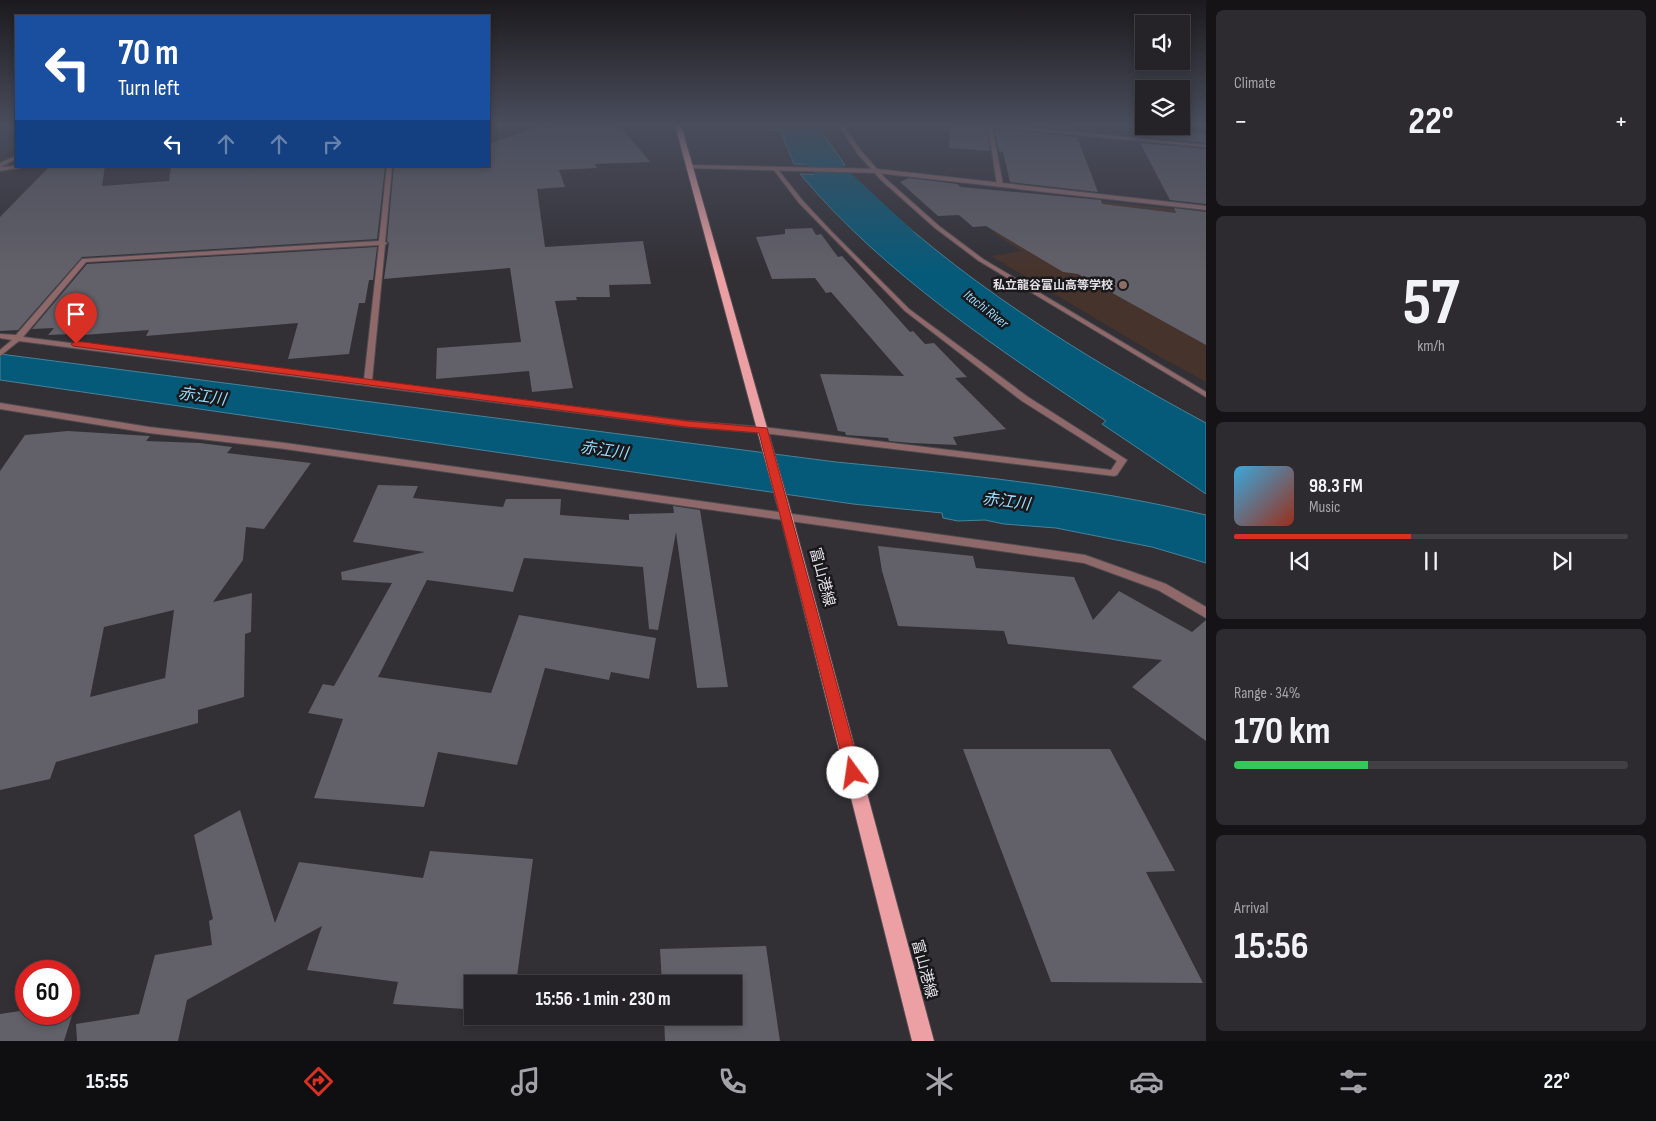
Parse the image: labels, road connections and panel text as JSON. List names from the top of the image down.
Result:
{
  "streets": {
    "main road": ["富山港線"]
  },
  "water": ["Itachi River", "赤江川"],
  "places": ["私立龍谷富山高等学校"],
  "page": {
    "tile": [
      "Climate",
      ["57", "km/h"],
      ["Range · 34%", "170 km"],
      ["Arrival", "15:56"]
    ],
    "turn": ["70 m", "Turn left"],
    "heat": ["−", "22°", "+"],
    "song": ["98.3 FM", "Music"],
    "limit": "60",
    "trip": "15:56 · 1 min · 230 m",
    "tabs": ["15:55", "22°"]
  }
}
